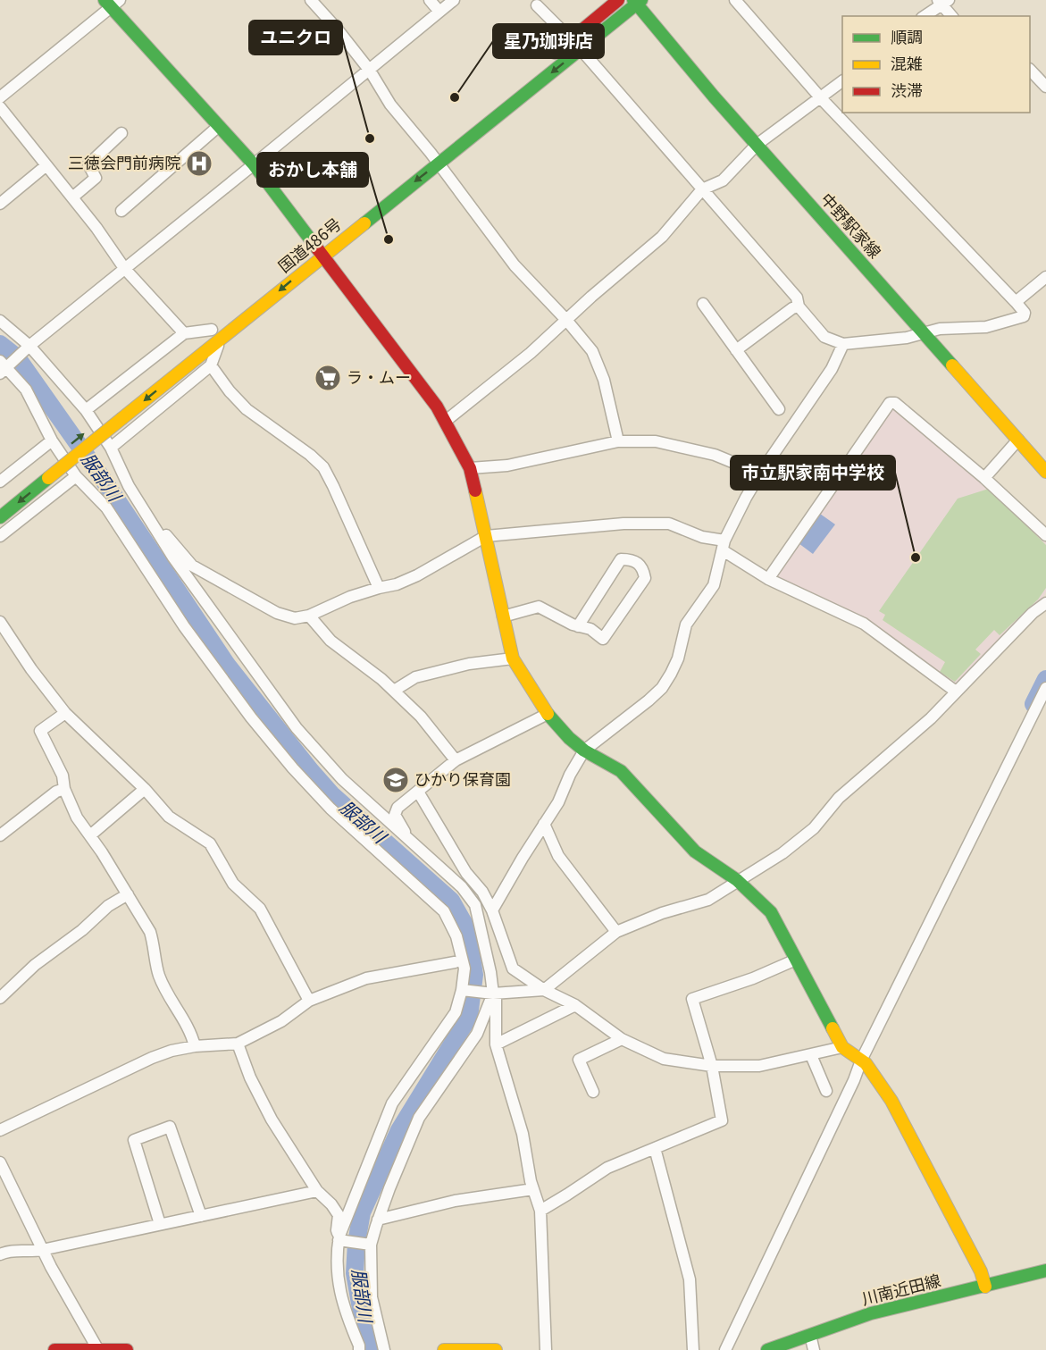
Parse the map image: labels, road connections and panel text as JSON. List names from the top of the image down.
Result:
{
  "streets": {
    "main road": ["中野駅家線", "国道486号", "川南近田線"]
  },
  "crossings": [
    ["中野駅家線", "国道486号"]
  ],
  "one_way": ["国道486号"],
  "water": ["服部川"],
  "places": {
    "other": [
      "星乃珈琲店",
      "ユニクロ",
      "おかし本舗",
      "市立駅家南中学校"
    ],
    "hospital": ["三徳会門前病院"],
    "supermarket": ["ラ・ムー"],
    "school or university": ["ひかり保育園"]
  },
  "legend": ["順調", "混雑", "渋滞"]
}
